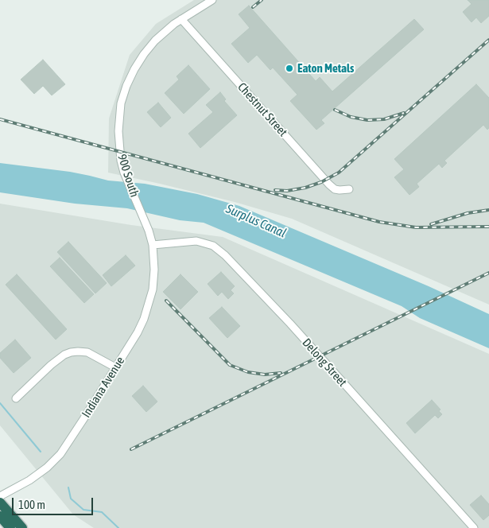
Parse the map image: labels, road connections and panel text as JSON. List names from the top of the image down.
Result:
{
  "streets": {
    "street": [
      "Chestnut Street",
      "900 South",
      "Delong Street",
      "Indiana Avenue"
    ]
  },
  "crossings": [
    ["Chestnut Street", "900 South"],
    ["900 South", "Delong Street"],
    ["900 South", "Indiana Avenue"],
    ["Delong Street", "Indiana Avenue"]
  ],
  "water": ["Surplus Canal"],
  "places": ["Eaton Metals"],
  "scale_bar": "100 m"
}
